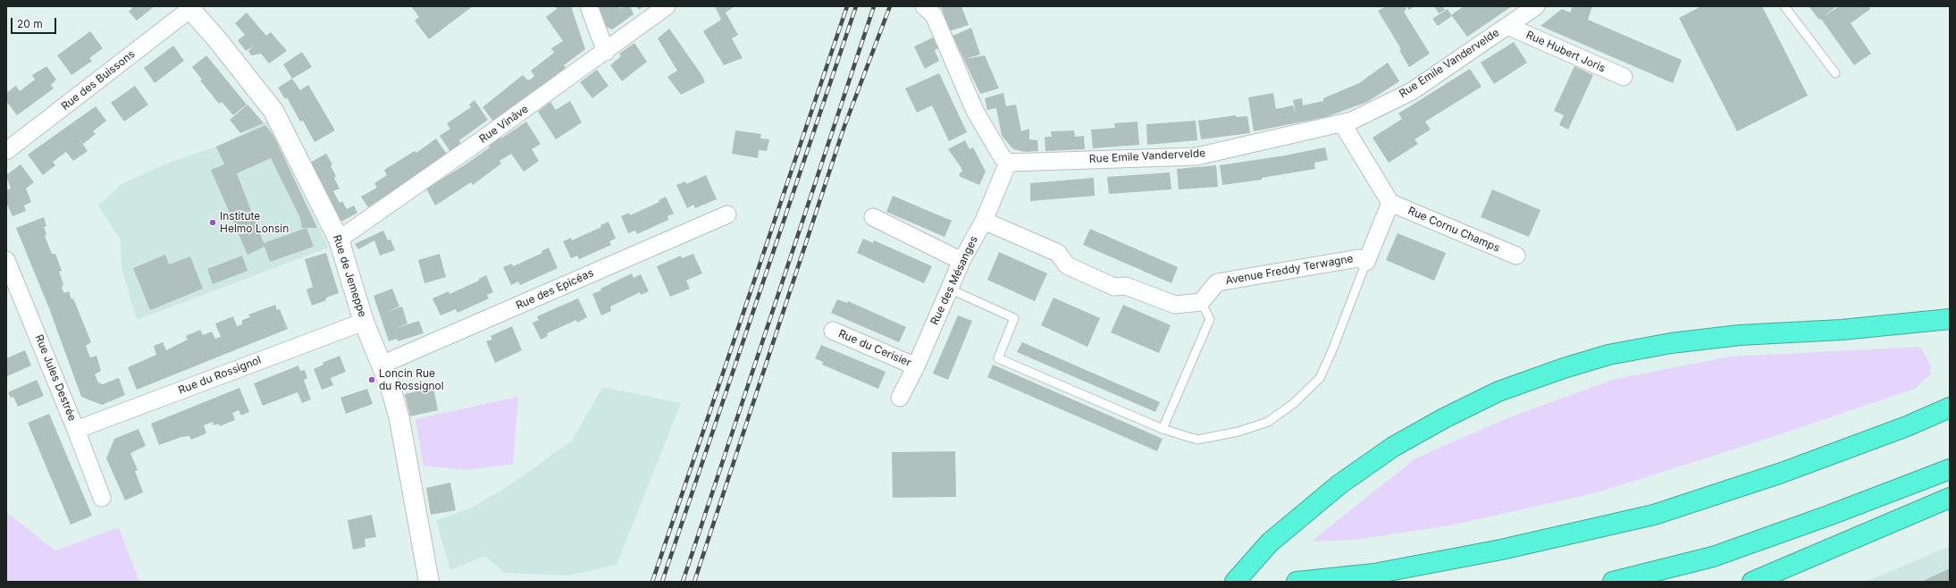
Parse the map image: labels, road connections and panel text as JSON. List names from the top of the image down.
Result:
{
  "streets": {
    "street": [
      "Rue Hubert Joris",
      "Rue Emile Vandervelde",
      "Rue des Buissons",
      "Rue Vinâve",
      "Rue Cornu Champs",
      "Avenue Freddy Terwagne",
      "Rue de Jemeppe",
      "Rue des Mésanges",
      "Rue des Epicéas",
      "Rue du Cerisier",
      "Rue du Rossignol",
      "Rue Jules Destrée"
    ]
  },
  "crossings": [
    ["Rue Hubert Joris", "Rue Emile Vandervelde"],
    ["Rue Emile Vandervelde", "Rue des Mésanges"],
    ["Rue des Buissons", "Rue de Jemeppe"],
    ["Rue Vinâve", "Rue de Jemeppe"],
    ["Rue de Jemeppe", "Rue des Epicéas"],
    ["Rue de Jemeppe", "Rue du Rossignol"],
    ["Rue des Mésanges", "Rue du Cerisier"],
    ["Rue du Rossignol", "Rue Jules Destrée"]
  ],
  "places": ["Institute Helmo Lonsin", "Loncin Rue du Rossignol"],
  "scale_bar": "20 m"
}
